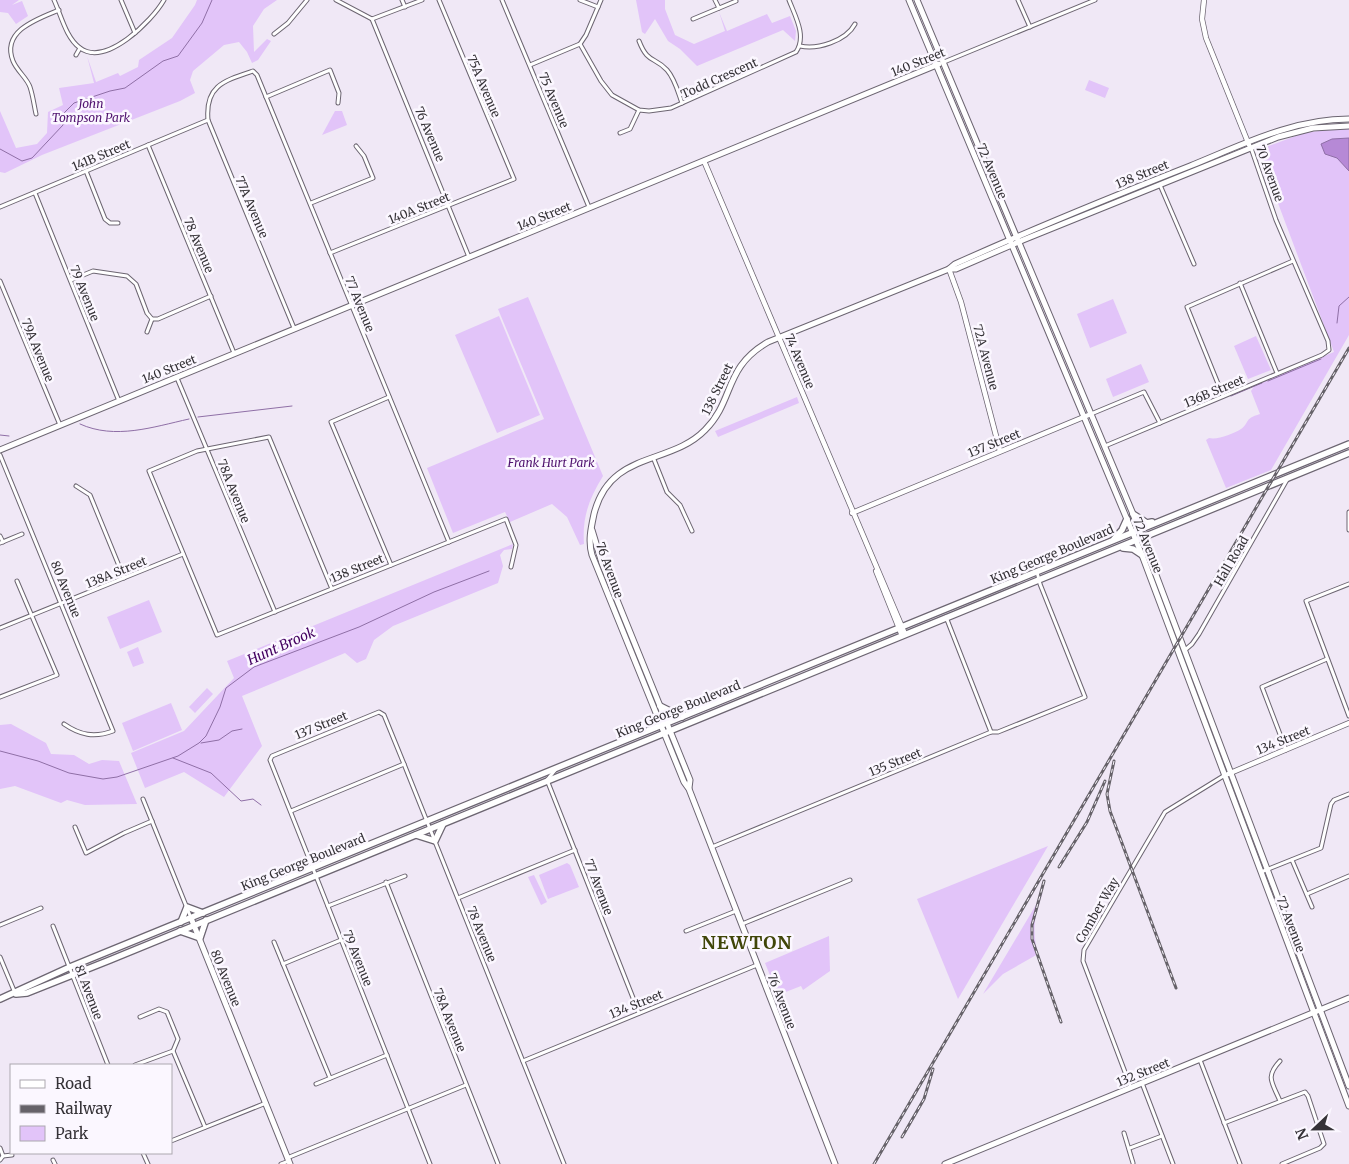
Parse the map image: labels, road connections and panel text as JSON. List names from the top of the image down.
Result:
{
  "streets": {
    "main road": [
      "140 Street",
      "76 Avenue",
      "72 Avenue",
      "138 Street",
      "King George Boulevard",
      "80 Avenue",
      "132 Street"
    ],
    "street": [
      "Todd Crescent",
      "75A Avenue",
      "75 Avenue",
      "141B Street",
      "70 Avenue",
      "77A Avenue",
      "140A Street",
      "78 Avenue",
      "79 Avenue",
      "77 Avenue",
      "79A Avenue",
      "72A Avenue",
      "74 Avenue",
      "136B Street",
      "137 Street",
      "78A Avenue",
      "Hall Road",
      "138A Street",
      "134 Street",
      "135 Street",
      "Comber Way",
      "81 Avenue"
    ]
  },
  "crossings": [
    ["140 Street", "75 Avenue"],
    ["140 Street", "76 Avenue"],
    ["140 Street", "72 Avenue"],
    ["140 Street", "77A Avenue"],
    ["140 Street", "78 Avenue"],
    ["140 Street", "79 Avenue"],
    ["140 Street", "77 Avenue"],
    ["140 Street", "79A Avenue"],
    ["140 Street", "74 Avenue"],
    ["140 Street", "78A Avenue"],
    ["75A Avenue", "140A Street"],
    ["76 Avenue", "138 Street"],
    ["76 Avenue", "140A Street"],
    ["76 Avenue", "King George Boulevard"],
    ["76 Avenue", "134 Street"],
    ["76 Avenue", "135 Street"],
    ["141B Street", "77A Avenue"],
    ["141B Street", "78 Avenue"],
    ["141B Street", "79 Avenue"],
    ["72 Avenue", "138 Street"],
    ["72 Avenue", "136B Street"],
    ["72 Avenue", "137 Street"],
    ["72 Avenue", "King George Boulevard"],
    ["72 Avenue", "Hall Road"],
    ["72 Avenue", "134 Street"],
    ["72 Avenue", "Comber Way"],
    ["72 Avenue", "132 Street"],
    ["70 Avenue", "138 Street"],
    ["70 Avenue", "136B Street"],
    ["138 Street", "77 Avenue"],
    ["138 Street", "72A Avenue"],
    ["138 Street", "74 Avenue"],
    ["138 Street", "78A Avenue"],
    ["138 Street", "138A Street"],
    ["77A Avenue", "77 Avenue"],
    ["140A Street", "77 Avenue"],
    ["78 Avenue", "137 Street"],
    ["78 Avenue", "King George Boulevard"],
    ["78 Avenue", "134 Street"],
    ["79 Avenue", "137 Street"],
    ["79 Avenue", "King George Boulevard"],
    ["77 Avenue", "King George Boulevard"],
    ["77 Avenue", "134 Street"],
    ["72A Avenue", "137 Street"],
    ["74 Avenue", "137 Street"],
    ["74 Avenue", "King George Boulevard"],
    ["136B Street", "137 Street"],
    ["King George Boulevard", "Hall Road"],
    ["King George Boulevard", "80 Avenue"],
    ["King George Boulevard", "135 Street"],
    ["King George Boulevard", "81 Avenue"],
    ["138A Street", "80 Avenue"],
    ["134 Street", "Comber Way"],
    ["Comber Way", "132 Street"]
  ],
  "districts": ["NEWTON"],
  "water": ["Hunt Brook"],
  "parks": ["John Tompson Park", "Frank Hurt Park"],
  "legend": ["Road", "Railway", "Park"],
  "north": "left"
}
